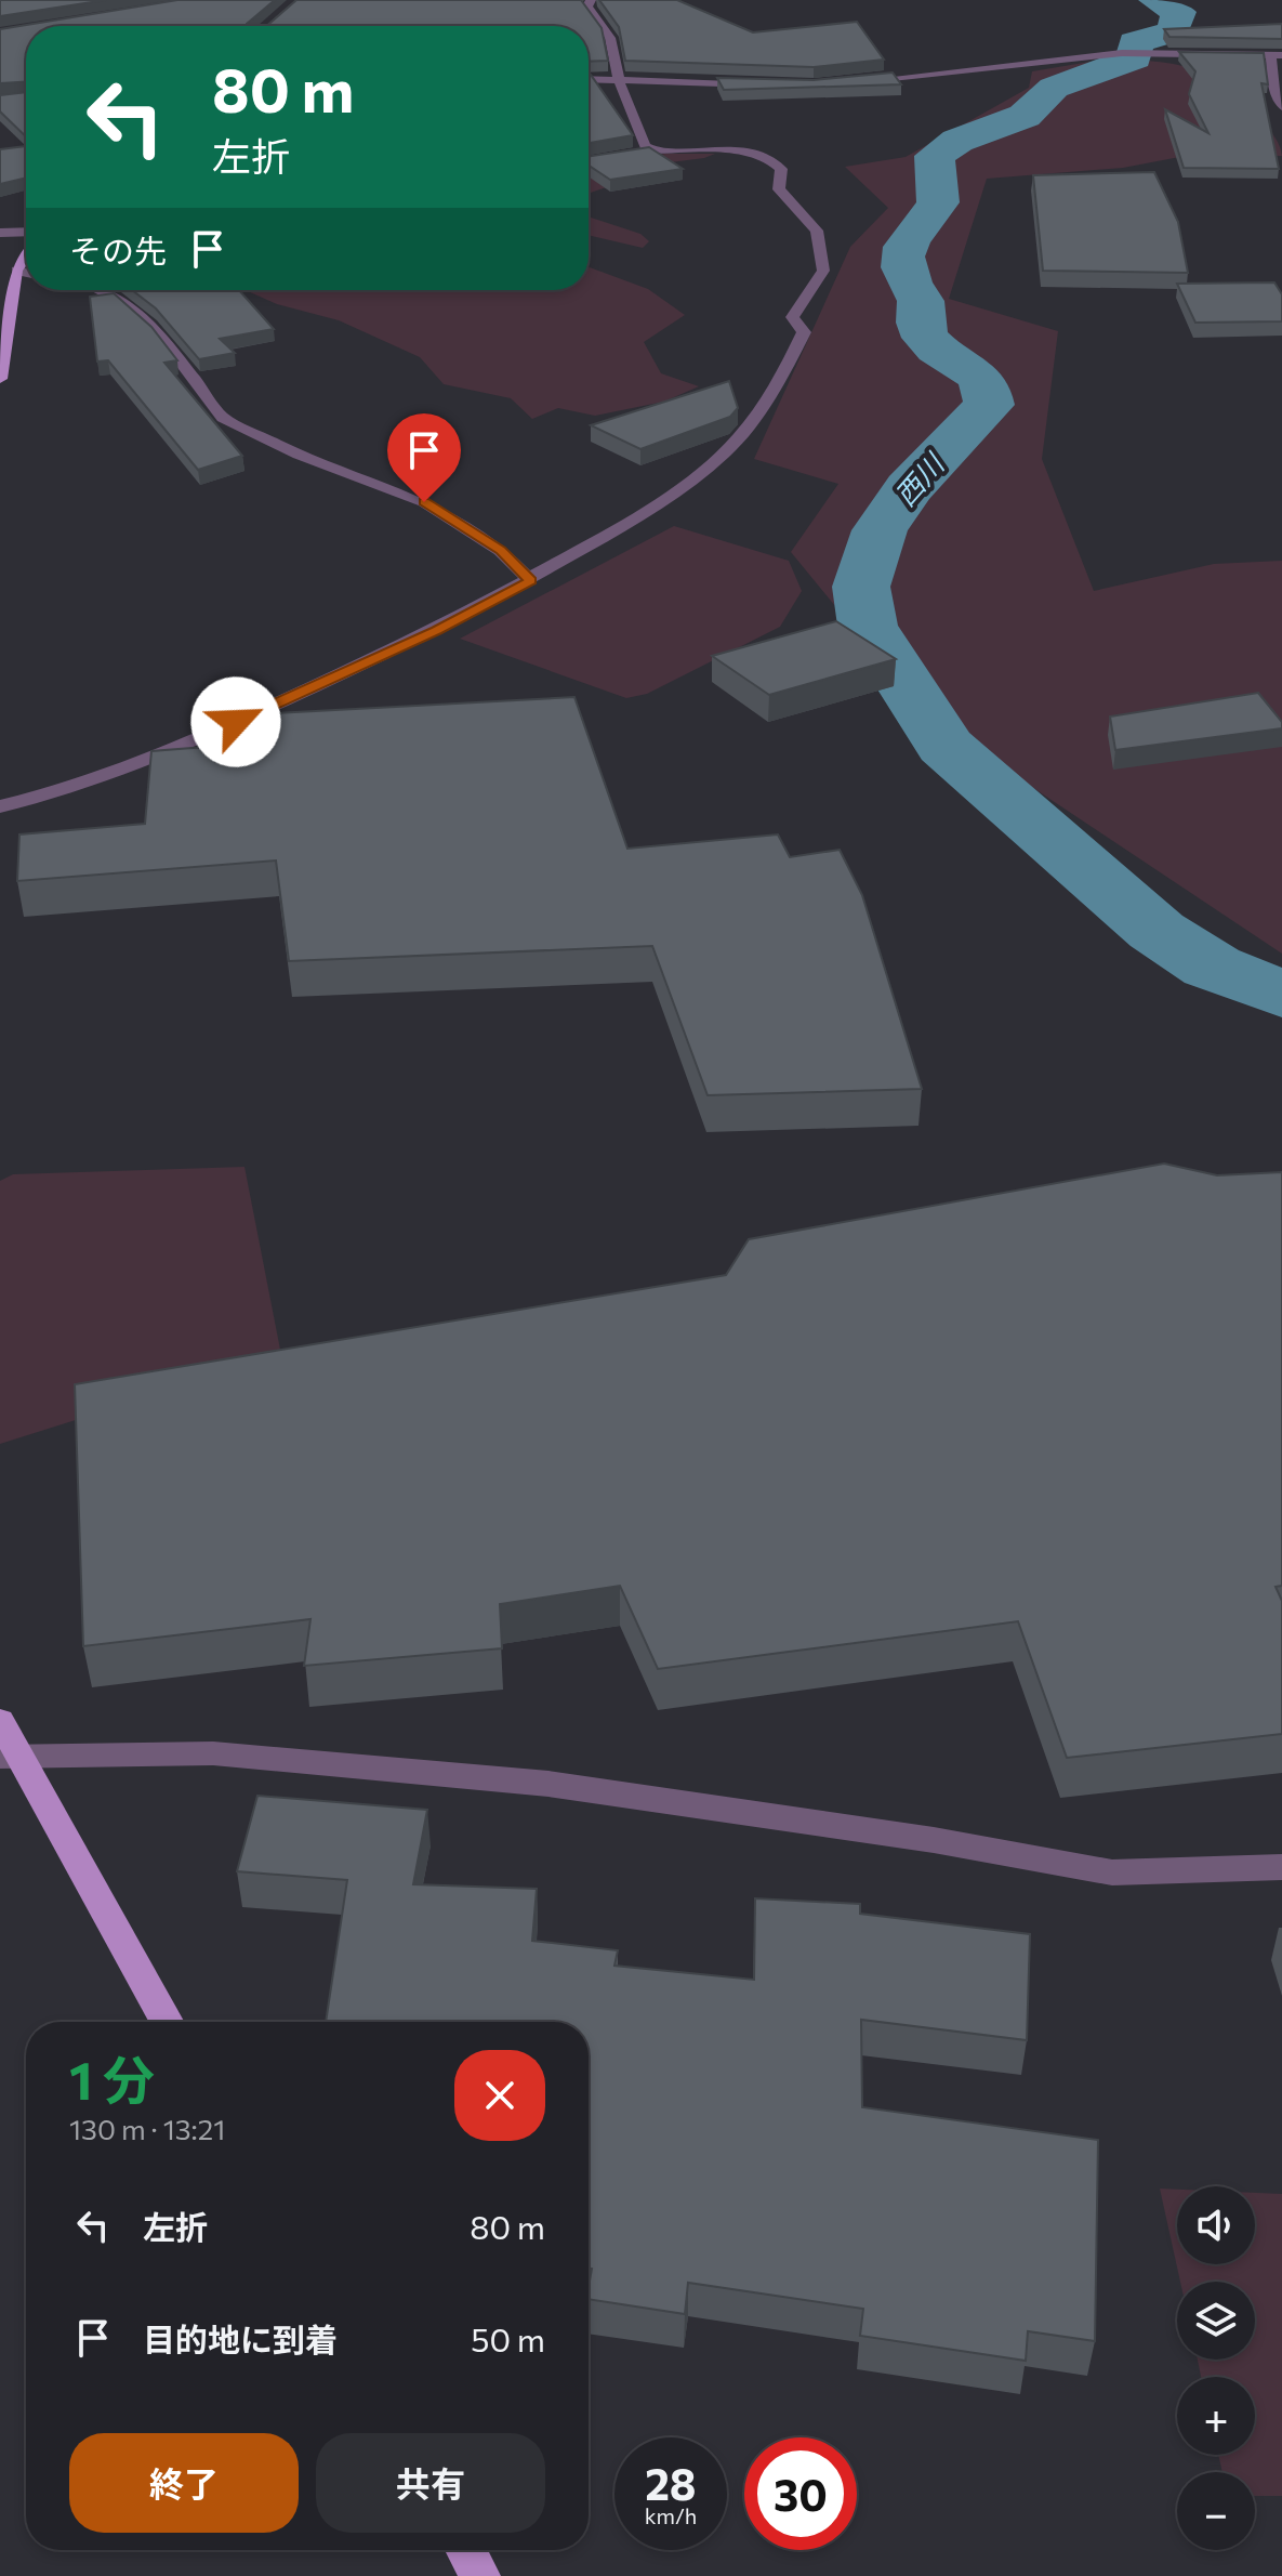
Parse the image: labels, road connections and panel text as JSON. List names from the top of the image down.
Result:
{
  "water": ["西川"],
  "page": {
    "turn": ["80 m", "左折"],
    "then": "その先",
    "heading": ["1 分", "130 m · 13:21"],
    "list": [
      {
        "name": "左折",
        "value": "80 m"
      },
      {
        "name": "目的地に到着",
        "value": "50 m"
      }
    ],
    "map_buttons": ["+", "−"],
    "buttons": ["終了", "共有"],
    "speed": "28 km/h",
    "limit": "30"
  }
}
